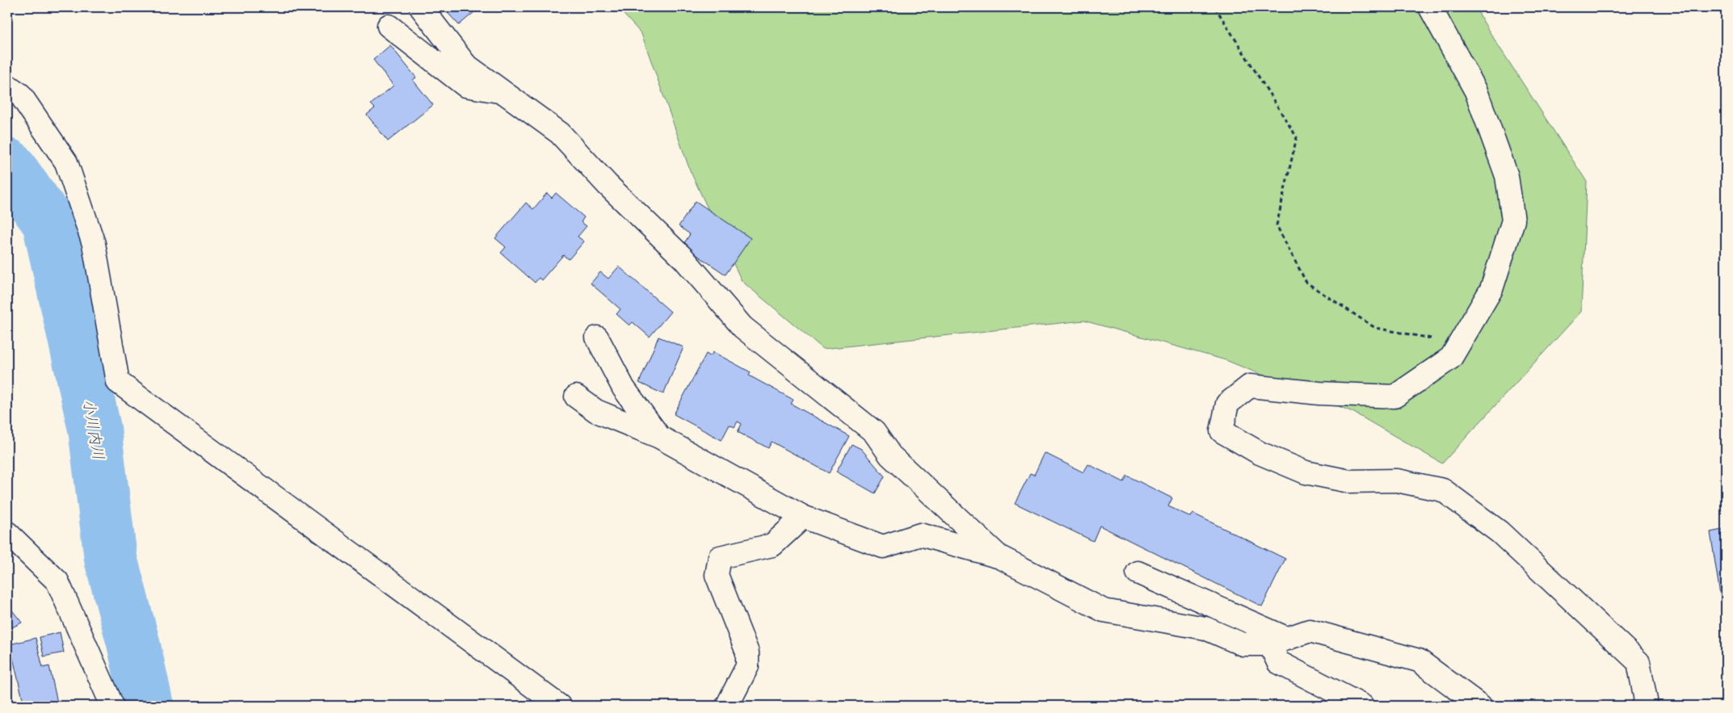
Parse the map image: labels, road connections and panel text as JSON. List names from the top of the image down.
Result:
{
  "water": ["小川内川"]
}
